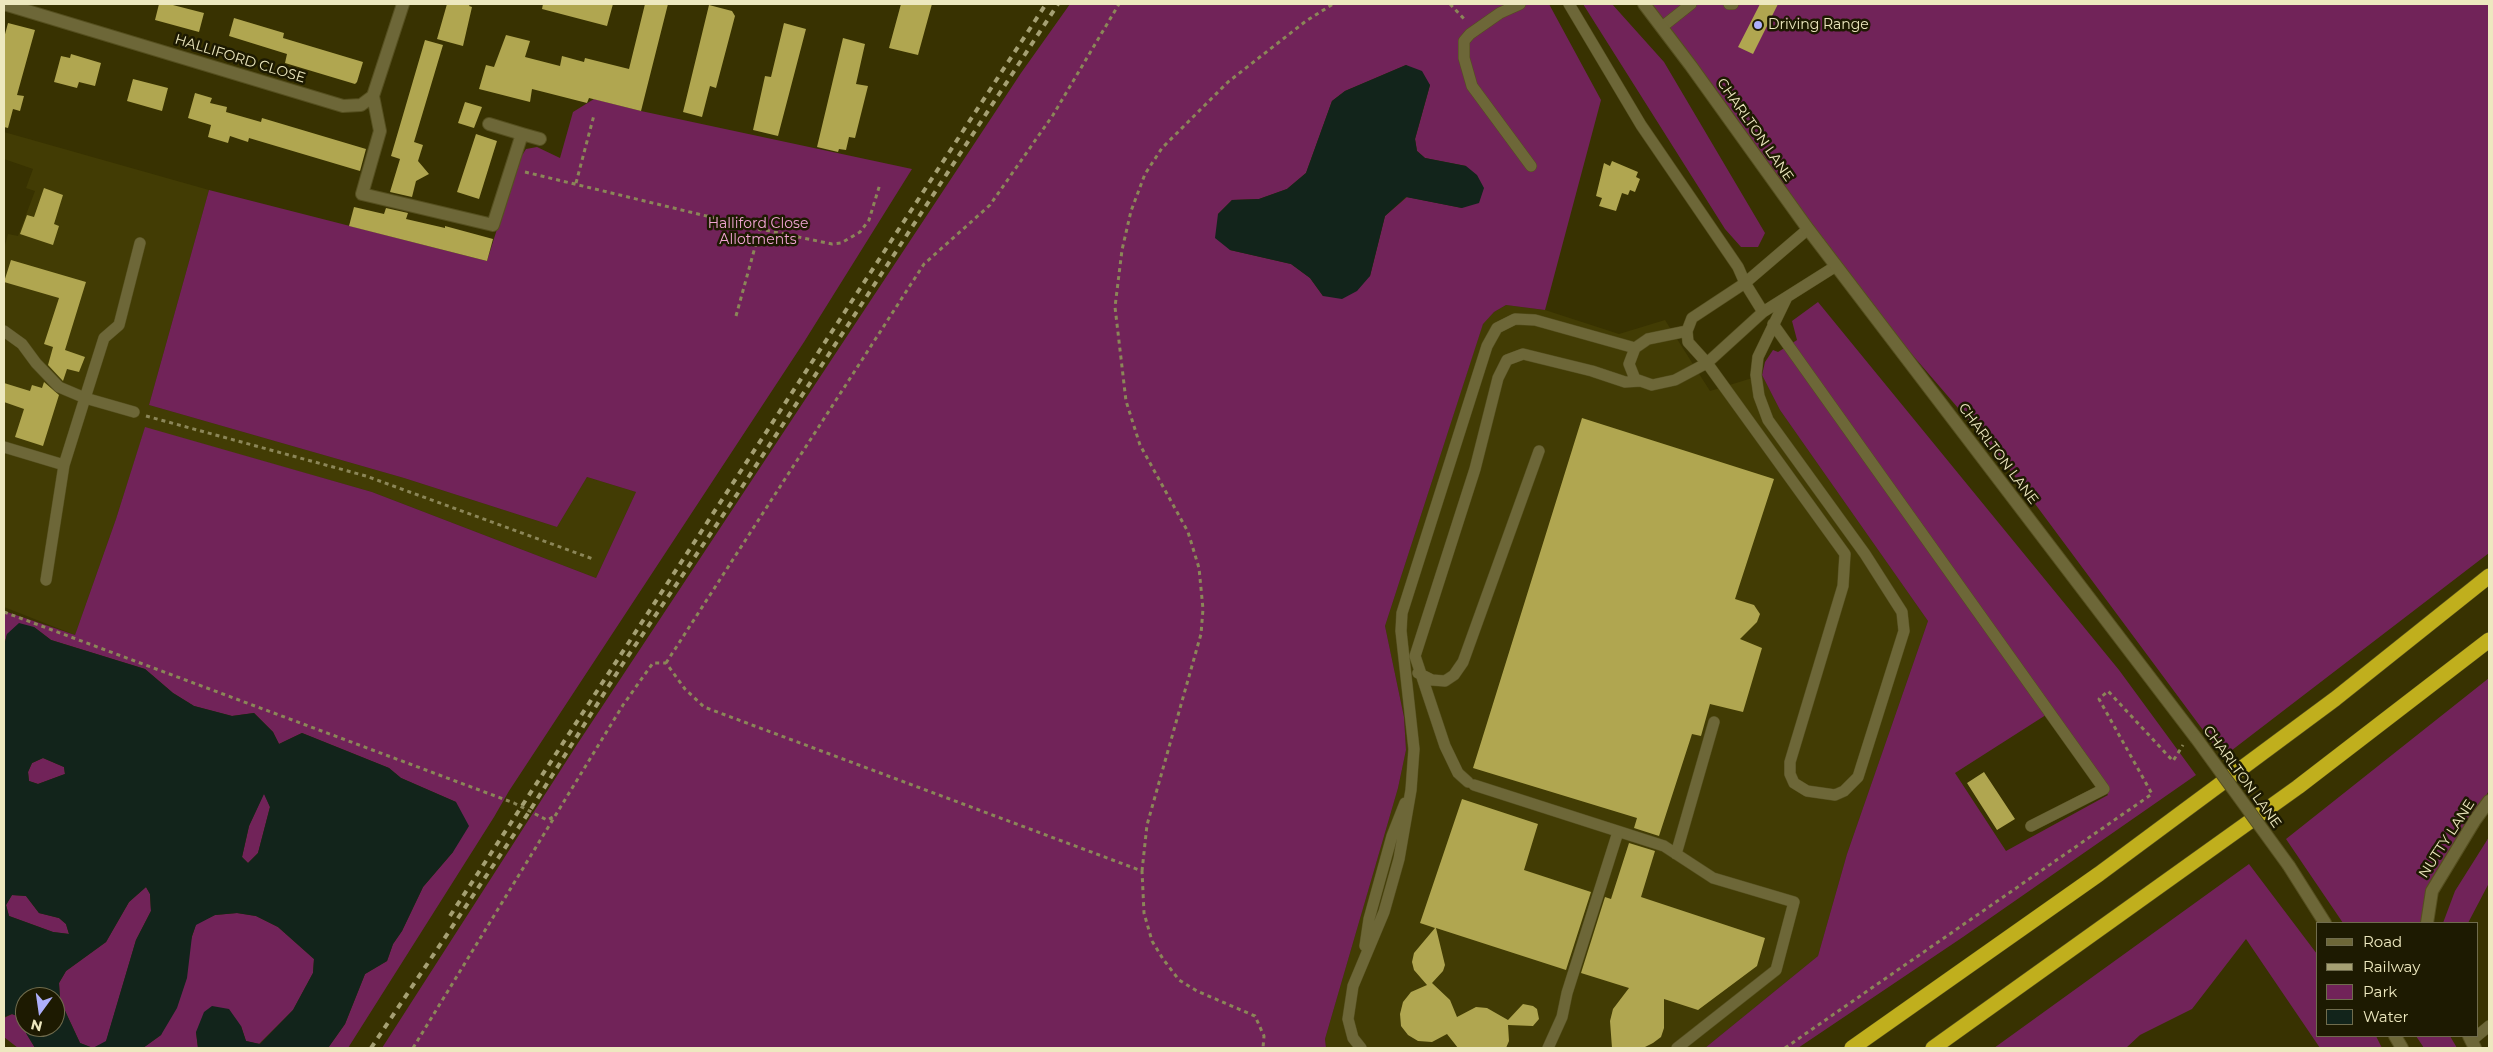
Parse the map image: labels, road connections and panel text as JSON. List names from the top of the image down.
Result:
{
  "streets": {
    "street": ["HALLIFORD CLOSE", "CHARLTON LANE", "NUTTY LANE"]
  },
  "parks": ["Halliford Close Allotments"],
  "places": ["Driving Range"],
  "legend": [
    "Road",
    "Railway",
    "Park",
    "Water"
  ],
  "north": "bottom"
}
